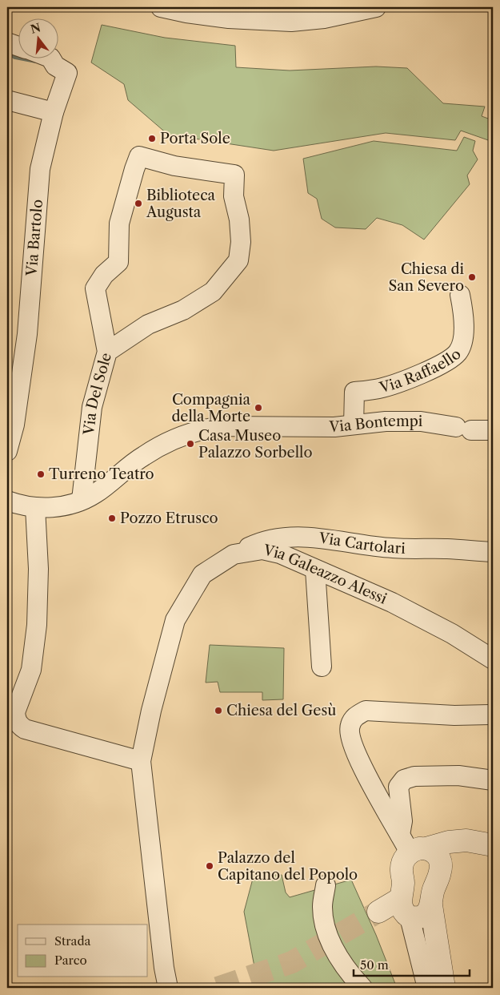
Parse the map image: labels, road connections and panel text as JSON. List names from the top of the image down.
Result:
{
  "streets": {
    "street": [
      "Via Bartolo",
      "Via Raffaello",
      "Via Del Sole",
      "Via Bontempi",
      "Via Cartolari",
      "Via Galeazzo Alessi"
    ]
  },
  "crossings": [
    ["Via Raffaello", "Via Bontempi"],
    ["Via Del Sole", "Via Bontempi"],
    ["Via Cartolari", "Via Galeazzo Alessi"]
  ],
  "places": [
    "Porta Sole",
    "Biblioteca Augusta",
    "Chiesa di San Severo",
    "Compagnia della Morte",
    "Casa Museo Palazzo Sorbello",
    "Turreno Teatro",
    "Pozzo Etrusco",
    "Chiesa del Gesù",
    "Palazzo del Capitano del Popolo"
  ],
  "legend": ["Strada", "Parco"],
  "scale_bar": "50 m",
  "north": "top"
}
